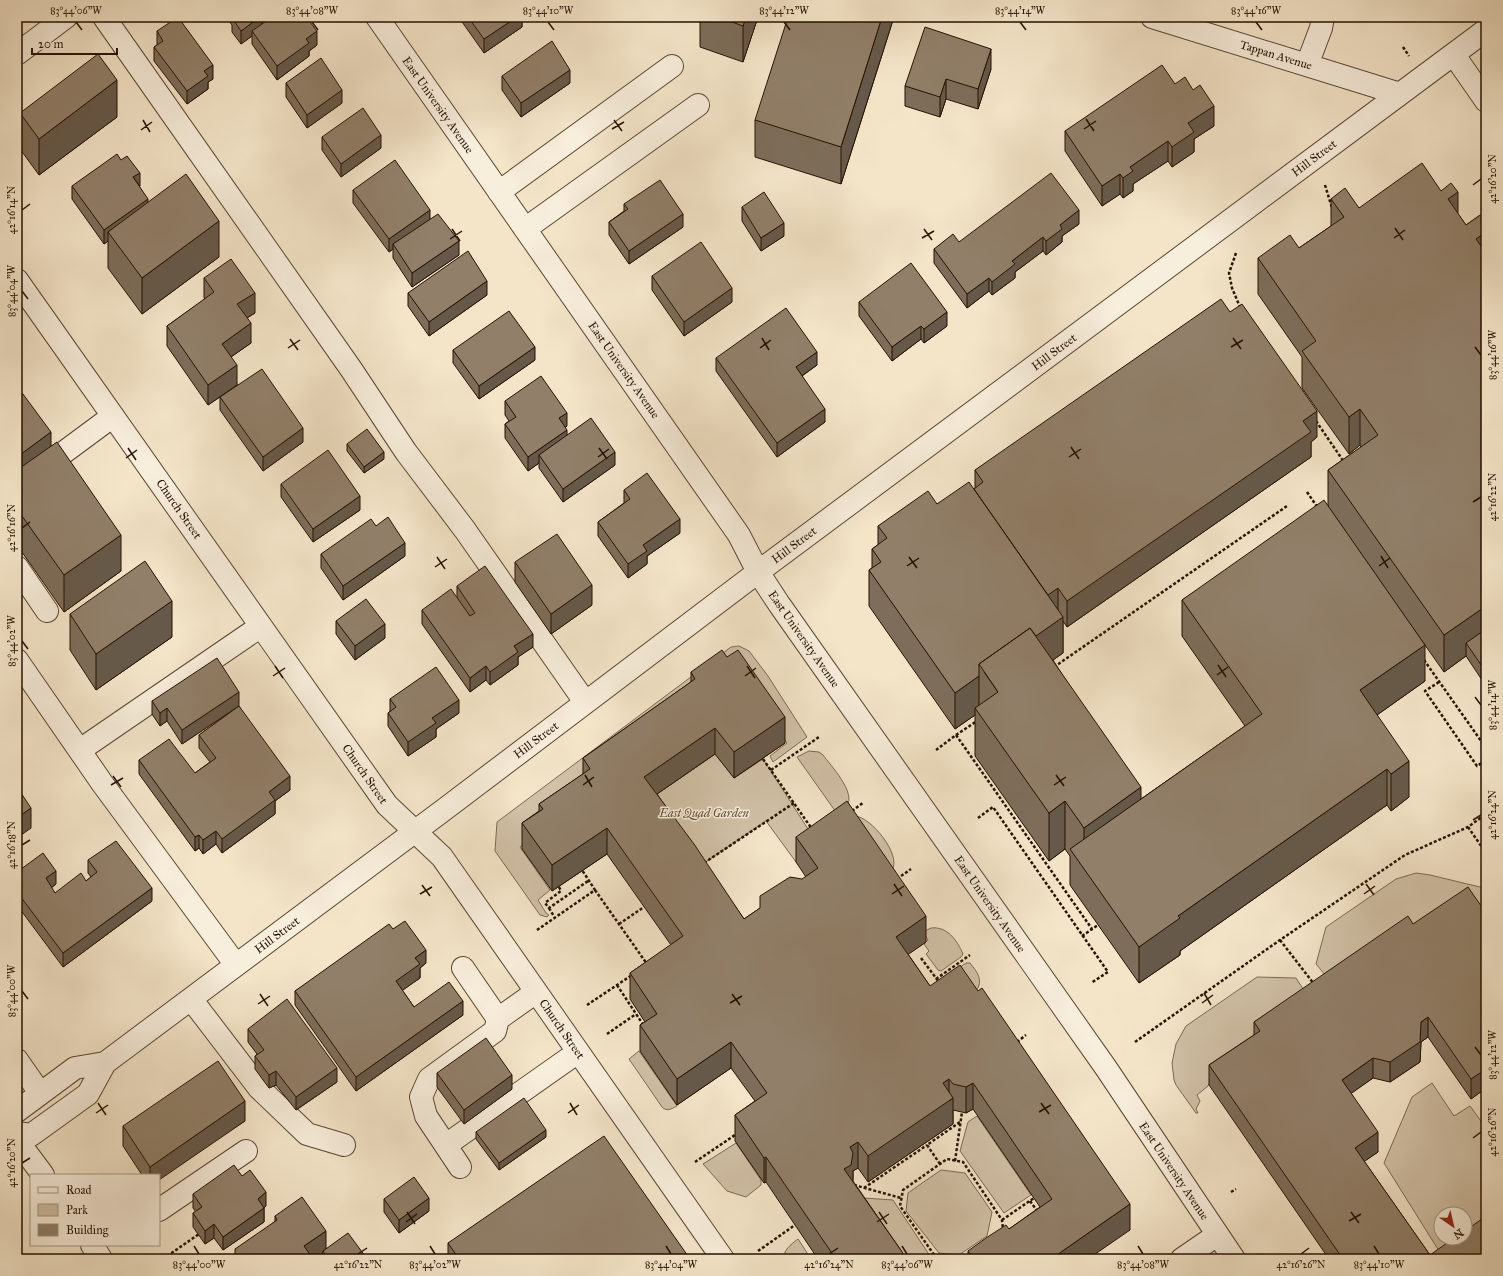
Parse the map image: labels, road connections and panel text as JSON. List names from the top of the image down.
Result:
{
  "streets": {
    "street": [
      "Tappan Avenue",
      "East University Avenue",
      "Hill Street",
      "Church Street"
    ]
  },
  "crossings": [
    ["Tappan Avenue", "Hill Street"],
    ["East University Avenue", "Hill Street"],
    ["Hill Street", "Church Street"]
  ],
  "parks": ["East Quad Garden"],
  "legend": ["Road", "Park", "Building"],
  "scale_bar": "20 m",
  "north": "bottom right",
  "coordinates": [
    "83°44'06\"W",
    "83°44'08\"W",
    "83°44'10\"W",
    "83°44'12\"W",
    "83°44'14\"W",
    "83°44'16\"W",
    "42°16'20\"N",
    "42°16'14\"N",
    "83°44'04\"W",
    "42°16'22\"N",
    "42°16'16\"N",
    "83°44'02\"W",
    "42°16'24\"N",
    "42°16'18\"N",
    "83°44'00\"W",
    "42°16'26\"N"
  ]
}
